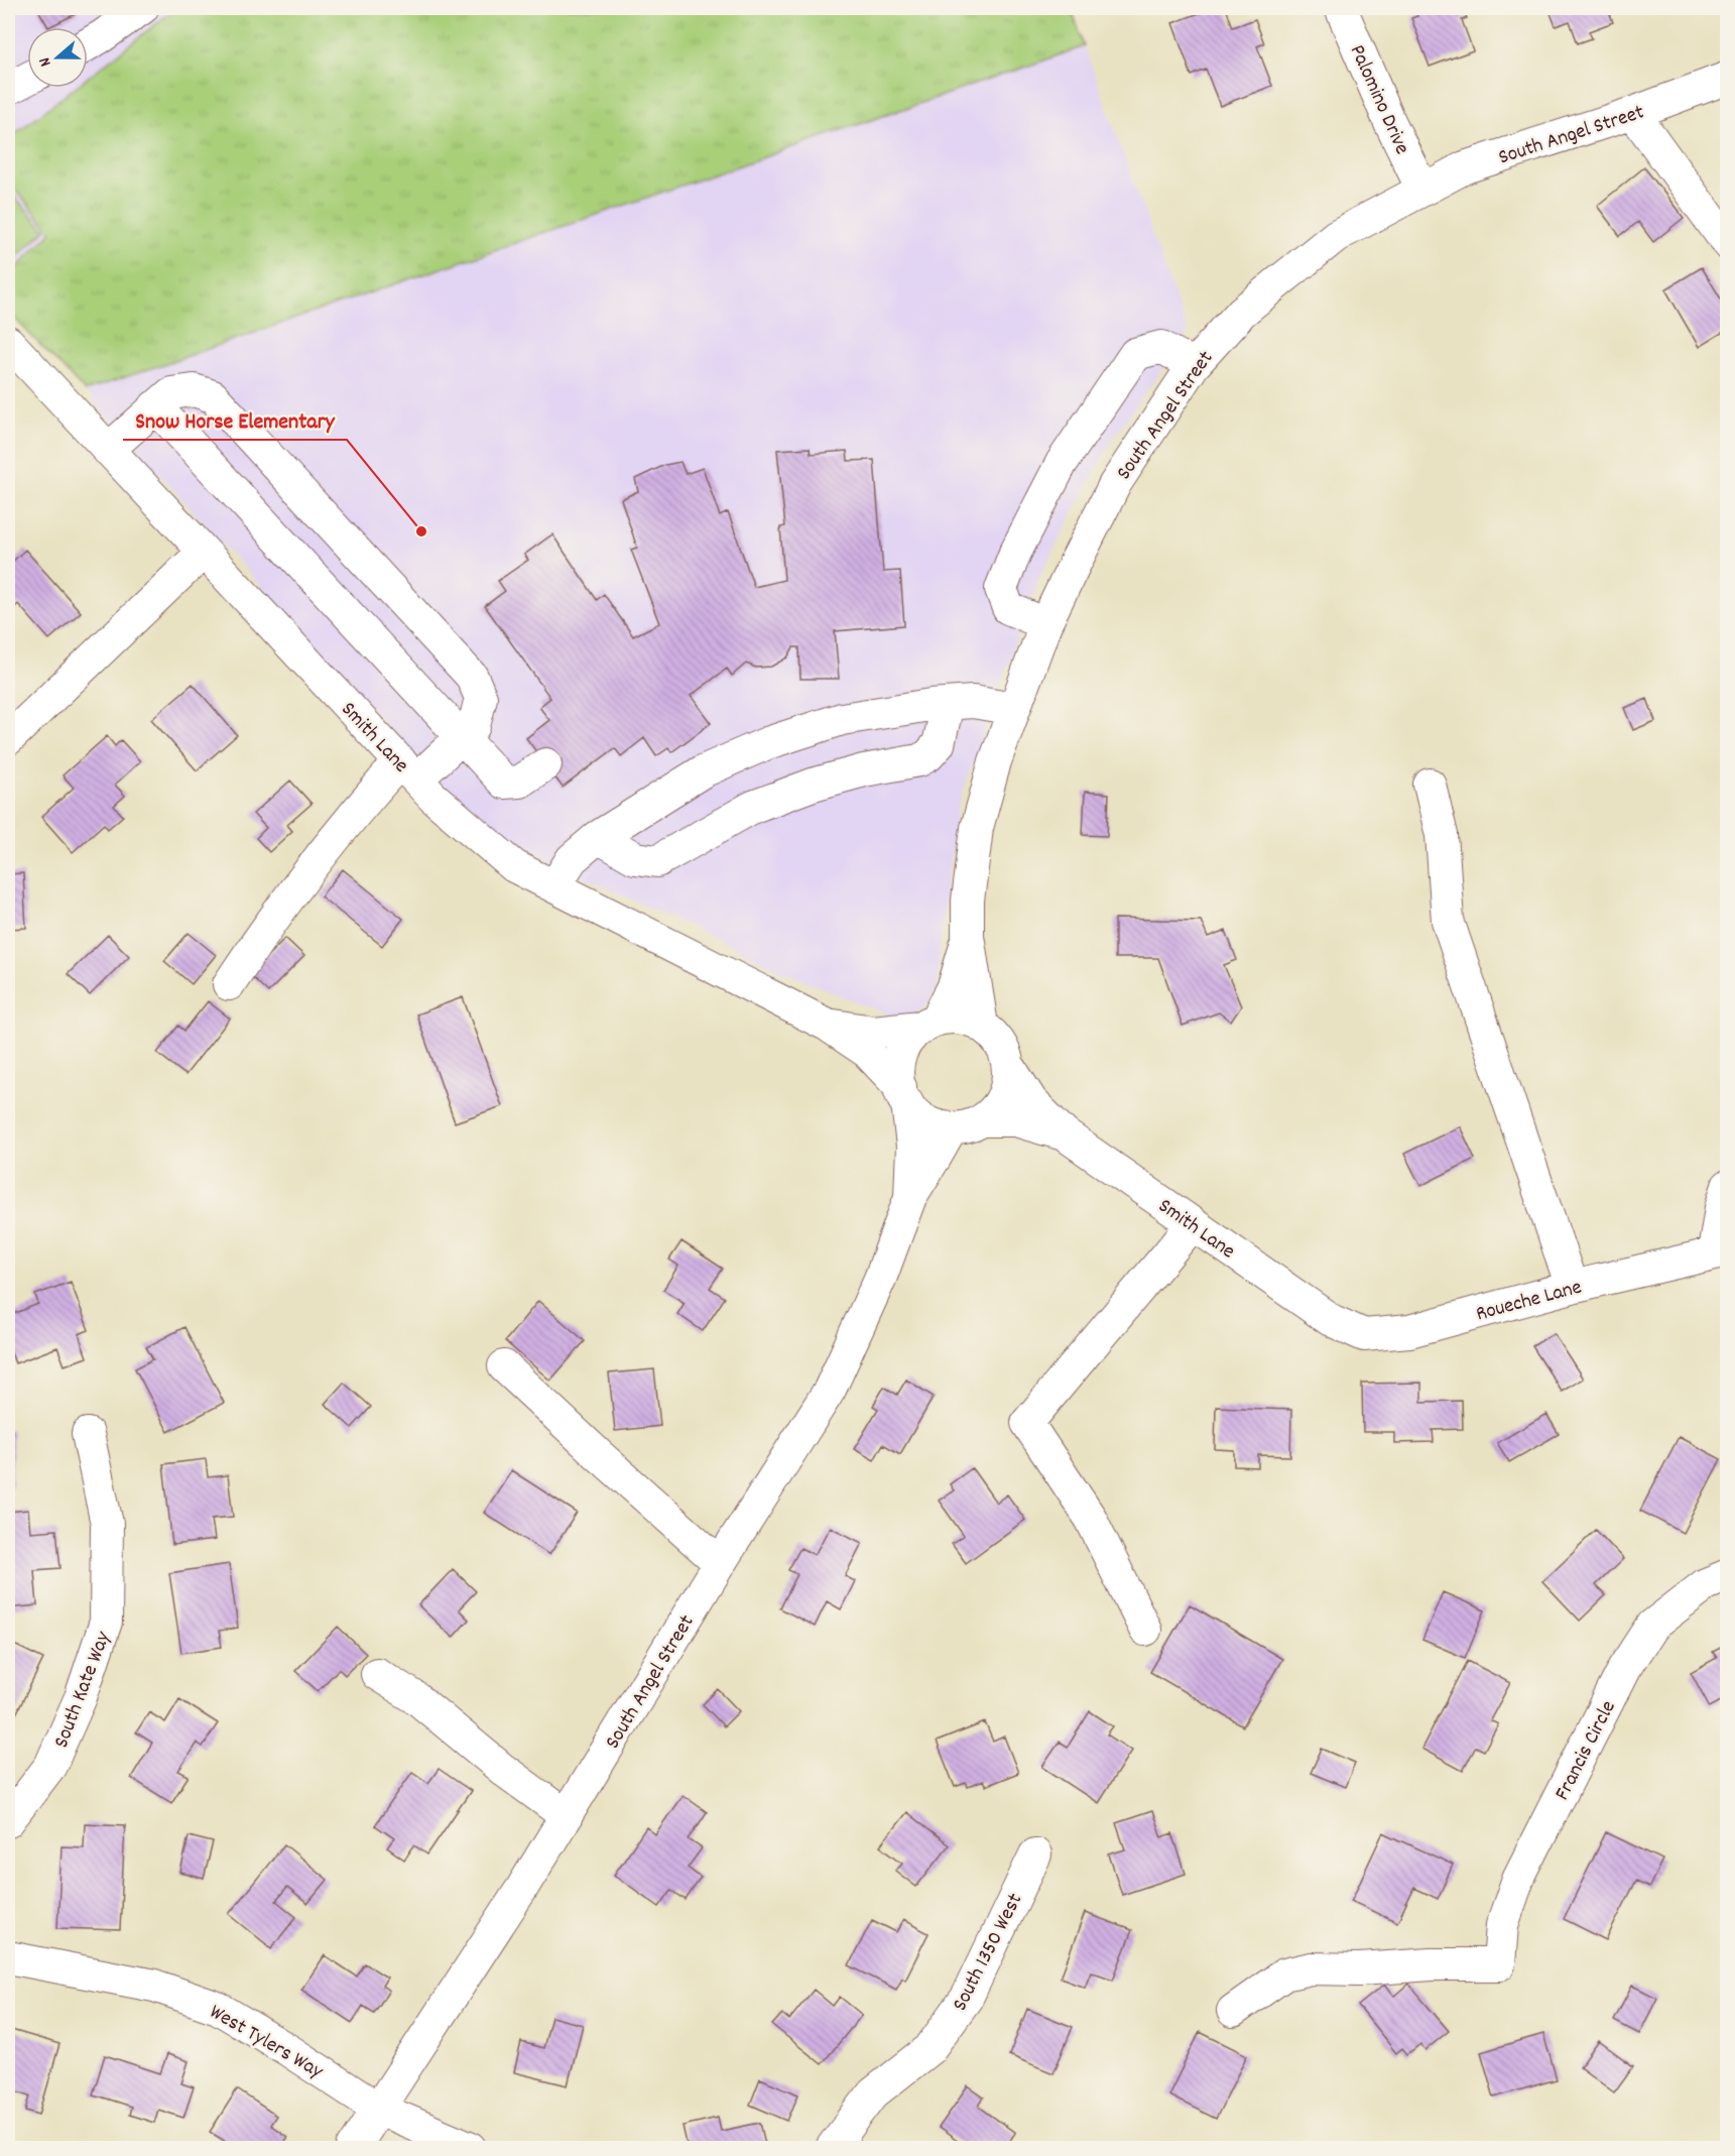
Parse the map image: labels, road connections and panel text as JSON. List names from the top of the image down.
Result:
{
  "streets": {
    "street": [
      "Palomino Drive",
      "South Angel Street",
      "Smith Lane",
      "Roueche Lane",
      "South Kate Way",
      "Francis Circle",
      "South 1350 West",
      "West Tylers Way"
    ]
  },
  "crossings": [
    ["Palomino Drive", "South Angel Street"],
    ["South Angel Street", "Smith Lane"],
    ["South Angel Street", "West Tylers Way"],
    ["Smith Lane", "Roueche Lane"]
  ],
  "places": ["Snow Horse Elementary"],
  "north": "left"
}
